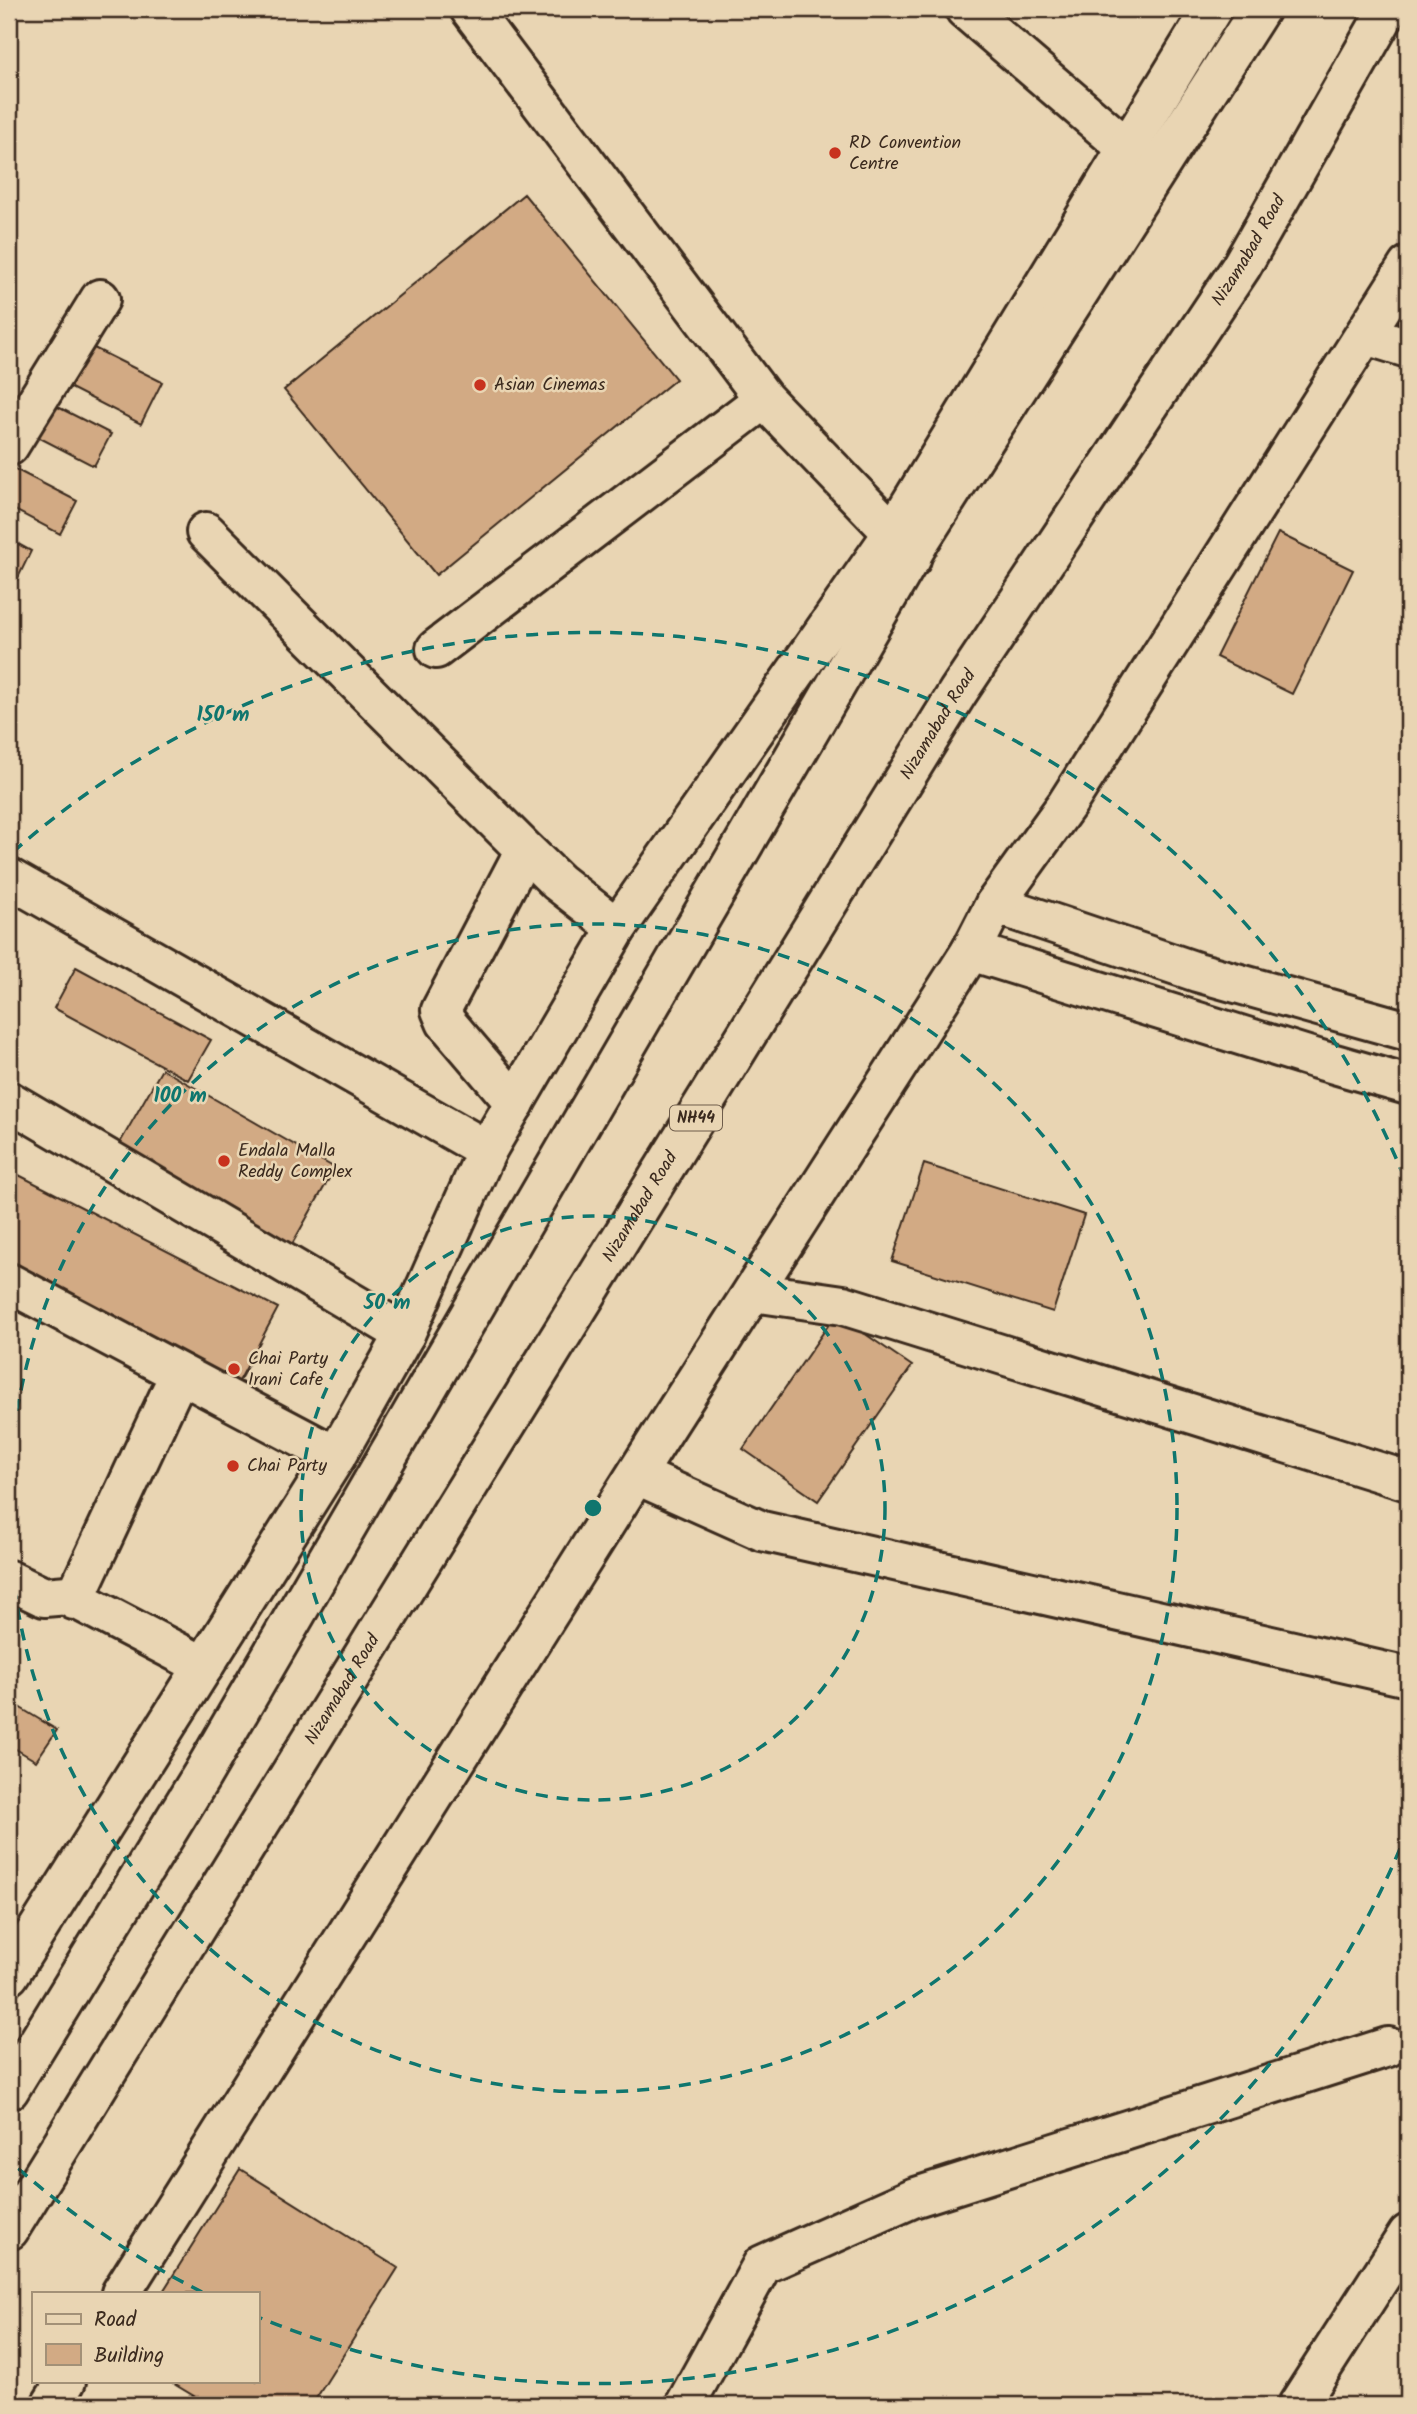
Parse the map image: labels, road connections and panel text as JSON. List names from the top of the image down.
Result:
{
  "streets": {
    "main road": ["Nizamabad Road", "NH44"]
  },
  "places": [
    "RD Convention Centre",
    "Asian Cinemas",
    "Endala Malla Reddy Complex",
    "Chai Party Irani Cafe",
    "Chai Party"
  ],
  "legend": ["Road", "Building"],
  "rings": ["150 m", "100 m", "50 m"]
}
